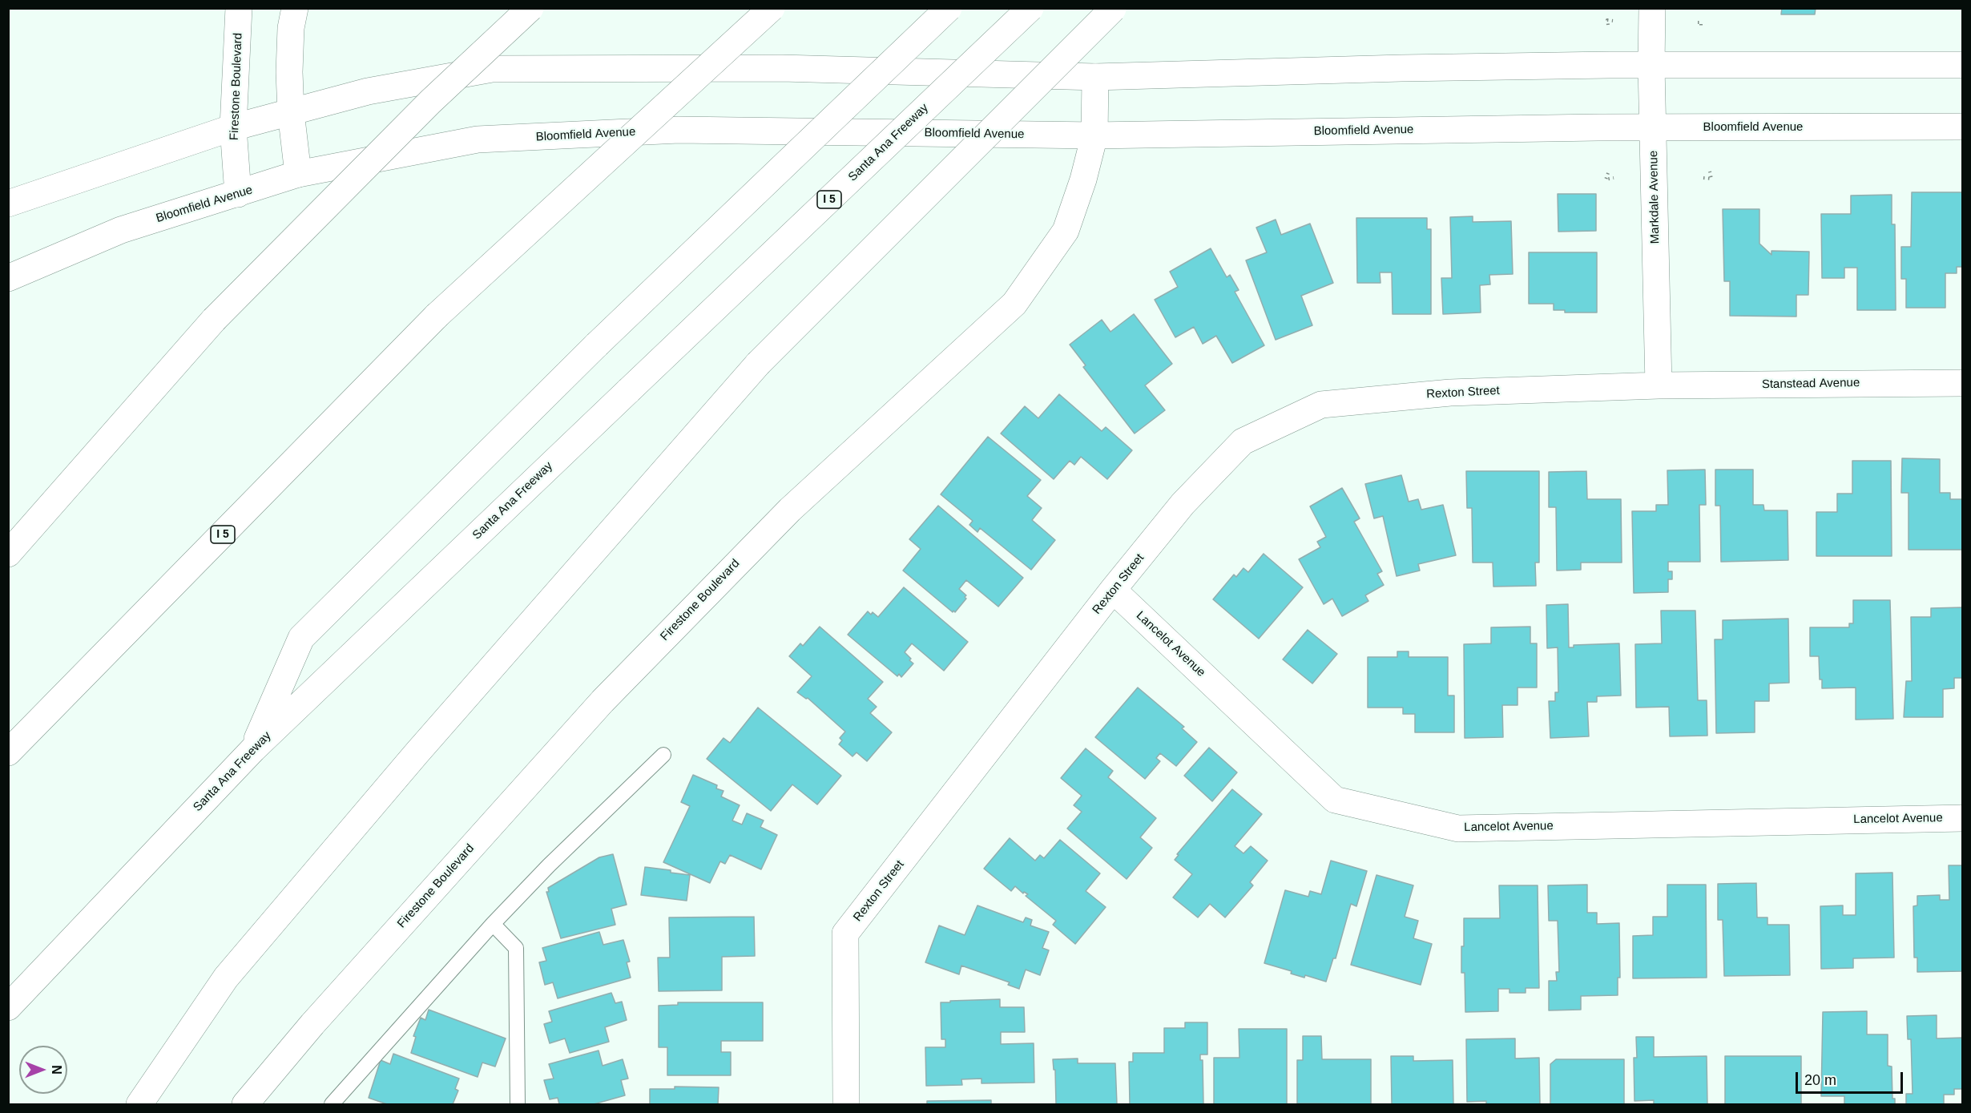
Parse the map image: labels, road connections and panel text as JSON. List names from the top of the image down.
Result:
{
  "streets": {
    "main road": [
      "Firestone Boulevard",
      "Bloomfield Avenue",
      "Santa Ana Freeway",
      "Markdale Avenue",
      "I 5",
      "Stanstead Avenue",
      "Rexton Street",
      "Lancelot Avenue"
    ]
  },
  "crossings": [
    ["Firestone Boulevard", "Bloomfield Avenue"],
    ["Bloomfield Avenue", "Markdale Avenue"],
    ["Markdale Avenue", "Stanstead Avenue"],
    ["Markdale Avenue", "Rexton Street"],
    ["Stanstead Avenue", "Rexton Street"],
    ["Rexton Street", "Lancelot Avenue"]
  ],
  "scale_bar": "20 m",
  "north": "right"
}
